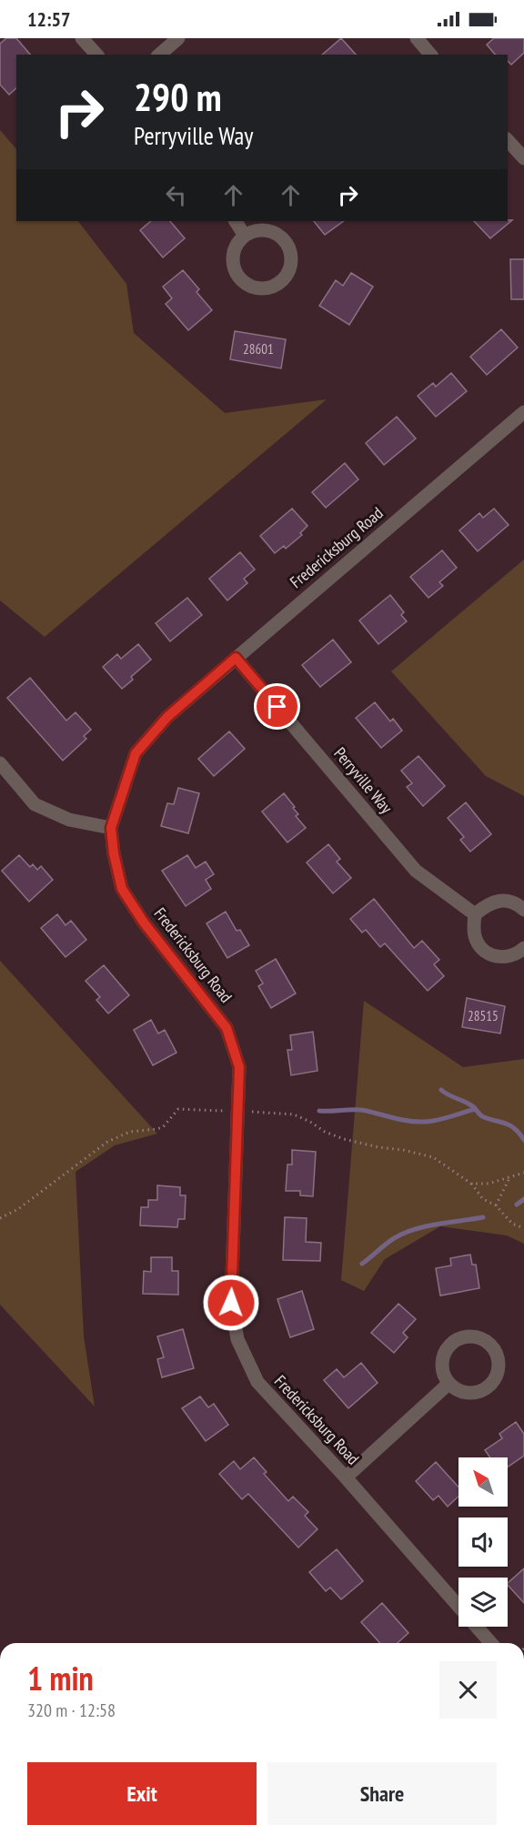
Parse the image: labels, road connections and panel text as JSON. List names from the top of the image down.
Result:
{
  "streets": {
    "street": ["Fredericksburg Road", "Perryville Way"]
  },
  "crossings": [
    ["Fredericksburg Road", "Perryville Way"]
  ],
  "house_numbers": ["28601", "28515"],
  "north": "top left",
  "page": {
    "status": "12:57",
    "turn": ["290 m", "Perryville Way"],
    "heading": ["1 min", "320 m · 12:58"],
    "buttons": ["Exit", "Share"]
  }
}
